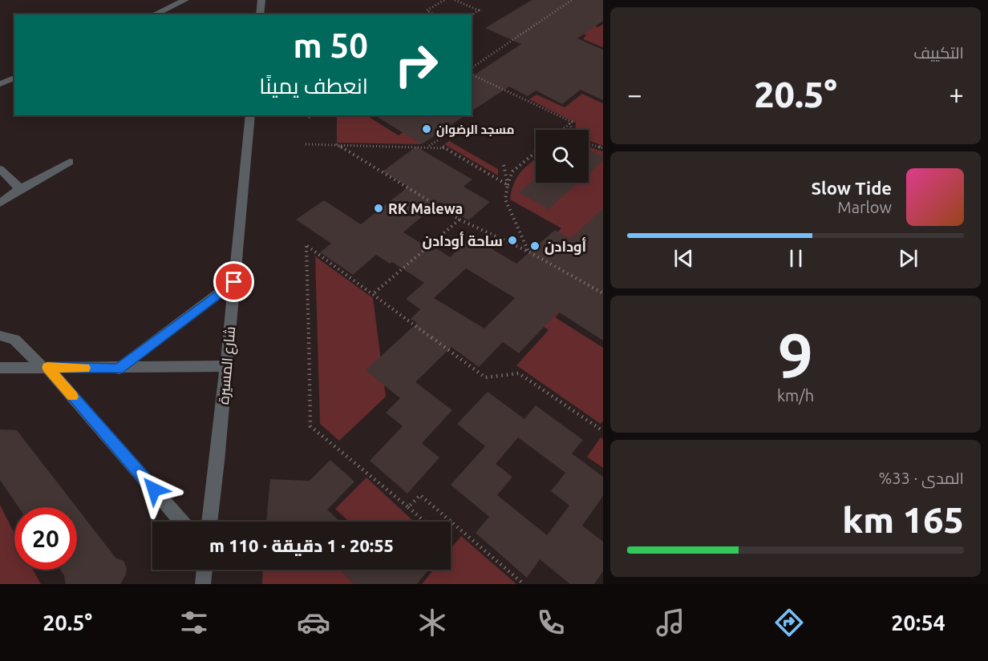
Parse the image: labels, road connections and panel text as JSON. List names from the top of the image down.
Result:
{
  "streets": {
    "street": ["شارع المسيرة"]
  },
  "places": [
    "مسجد الرضوان",
    "RK Malewa",
    "ساحة أودادن",
    "أودادن"
  ],
  "page": {
    "tile": [
      "التكييف",
      ["9", "km/h"],
      ["المدى · 33%", "165 km"]
    ],
    "turn": ["50 m", "انعطف يمينًا"],
    "heat": ["−", "20.5°", "+"],
    "song": ["Slow Tide", "Marlow"],
    "limit": "20",
    "trip": "20:55 · 1 دقيقة · 110 m",
    "tabs": ["20:54", "20.5°"]
  }
}
